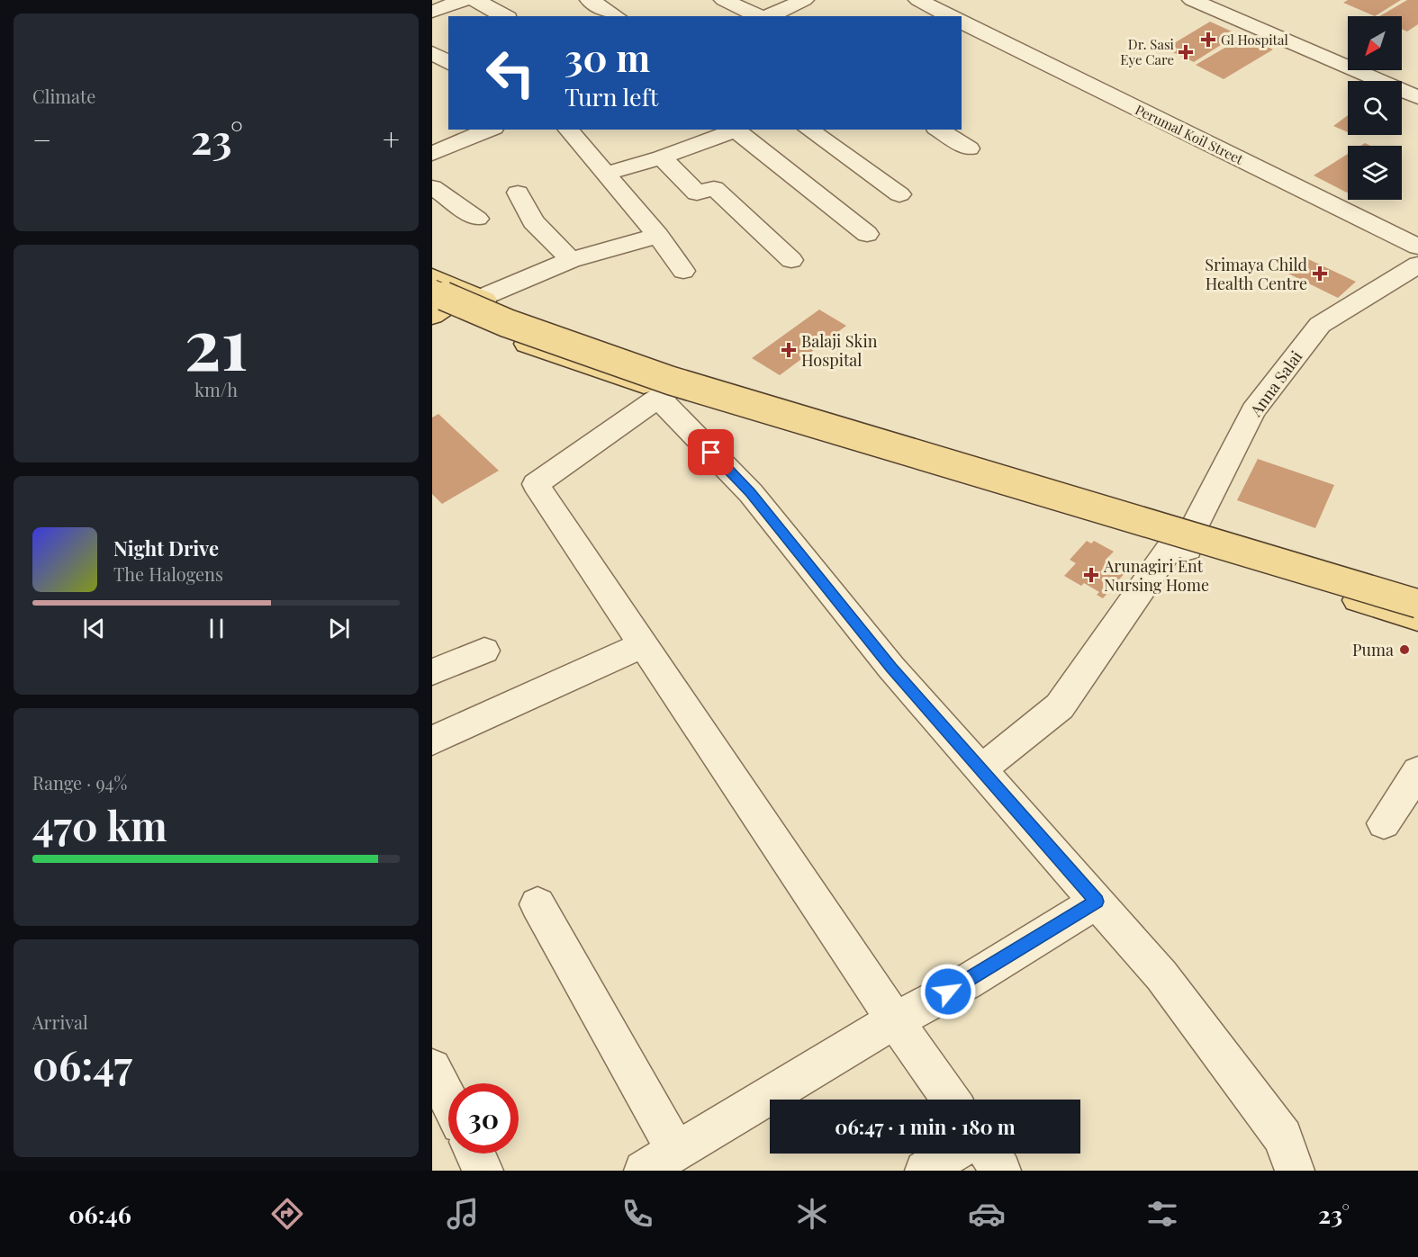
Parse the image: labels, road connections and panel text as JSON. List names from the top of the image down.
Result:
{
  "streets": {
    "street": ["Perumal Koil Street", "Anna Salai"]
  },
  "places": {
    "health": [
      "Gl Hospital",
      "Dr. Sasi Eye Care",
      "Srimaya Child Health Centre",
      "Balaji Skin Hospital",
      "Arunagiri Ent Nursing Home"
    ],
    "other": ["Puma"]
  },
  "north": "bottom left",
  "page": {
    "tile": [
      "Climate",
      ["21", "km/h"],
      ["Range · 94%", "470 km"],
      ["Arrival", "06:47"]
    ],
    "turn": ["30 m", "Turn left"],
    "heat": ["−", "23°", "+"],
    "song": ["Night Drive", "The Halogens"],
    "limit": "30",
    "trip": "06:47 · 1 min · 180 m",
    "tabs": ["06:46", "23°"]
  }
}
